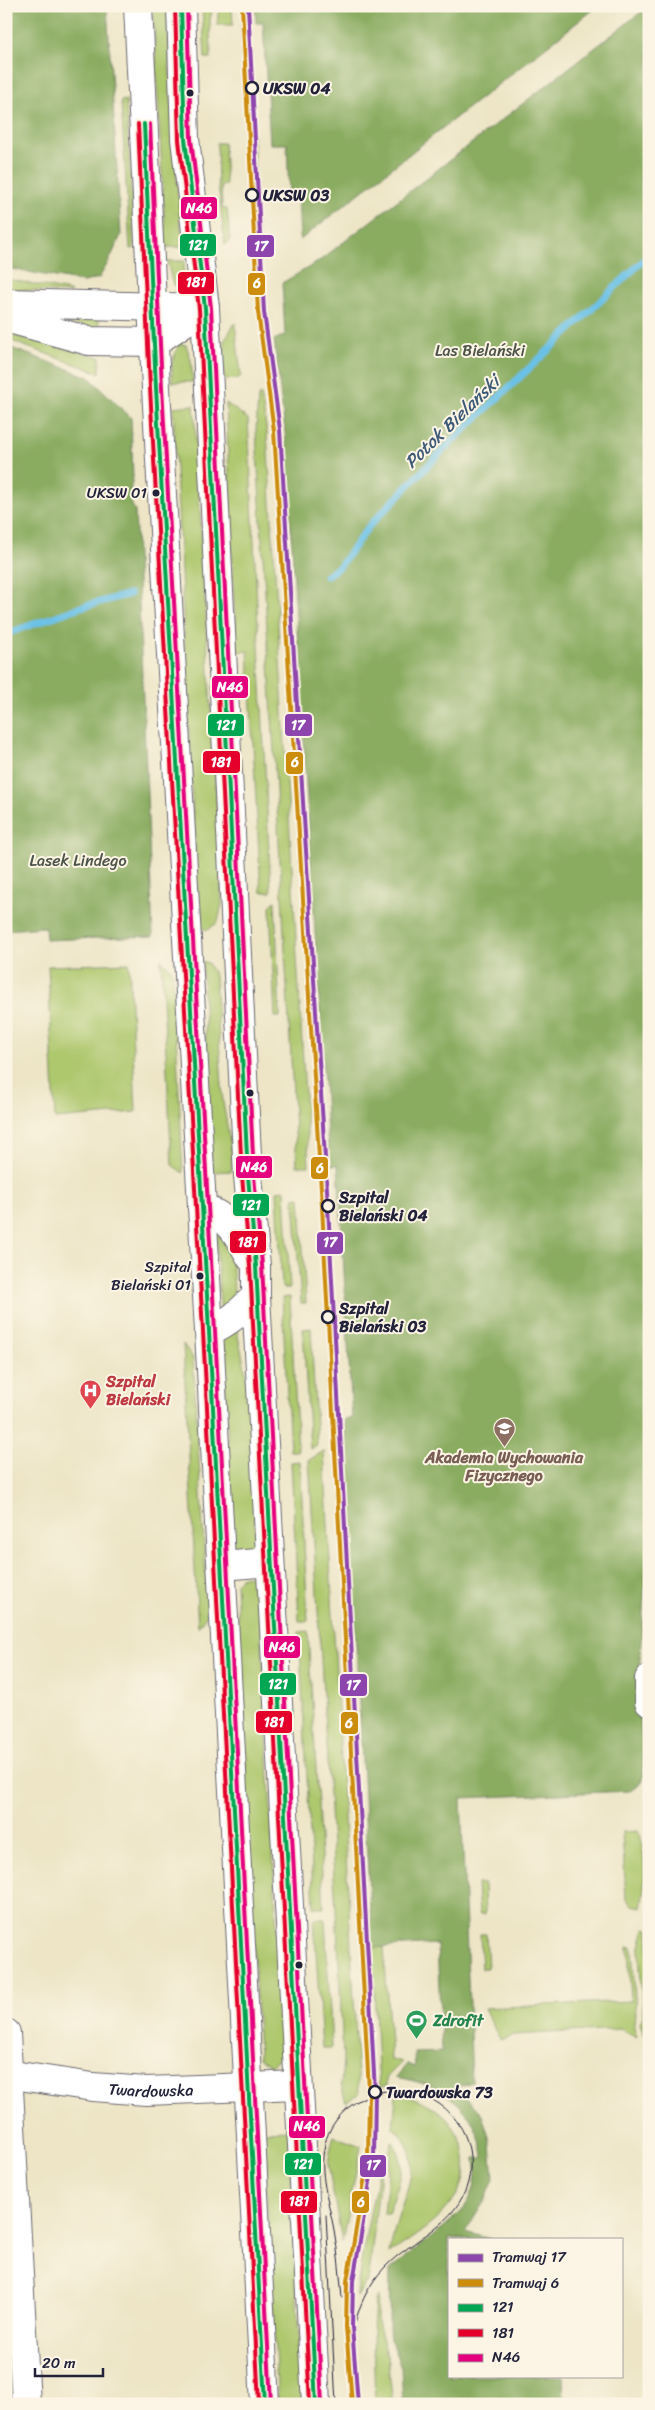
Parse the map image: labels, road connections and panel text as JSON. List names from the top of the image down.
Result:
{
  "streets": {
    "main road": ["Twardowska"]
  },
  "water": ["Potok Bielański"],
  "parks": ["Las Bielański", "Lasek Lindego"],
  "places": {
    "other": [
      "UKSW 04",
      "UKSW 03",
      "UKSW 01",
      "Szpital Bielański 04",
      "Szpital Bielański 01",
      "Szpital Bielański 03",
      "Twardowska 73"
    ],
    "hospital": ["Szpital Bielański"],
    "school or university": ["Akademia Wychowania Fizycznego"],
    "sports": ["Zdrofit"]
  },
  "lines": [
    "tram line 17",
    "tram line 6",
    "transit line 121",
    "transit line 181",
    "transit line N46"
  ],
  "legend": [
    "Tramwaj 17",
    "Tramwaj 6",
    "121",
    "181",
    "N46"
  ],
  "scale_bar": "20 m"
}
